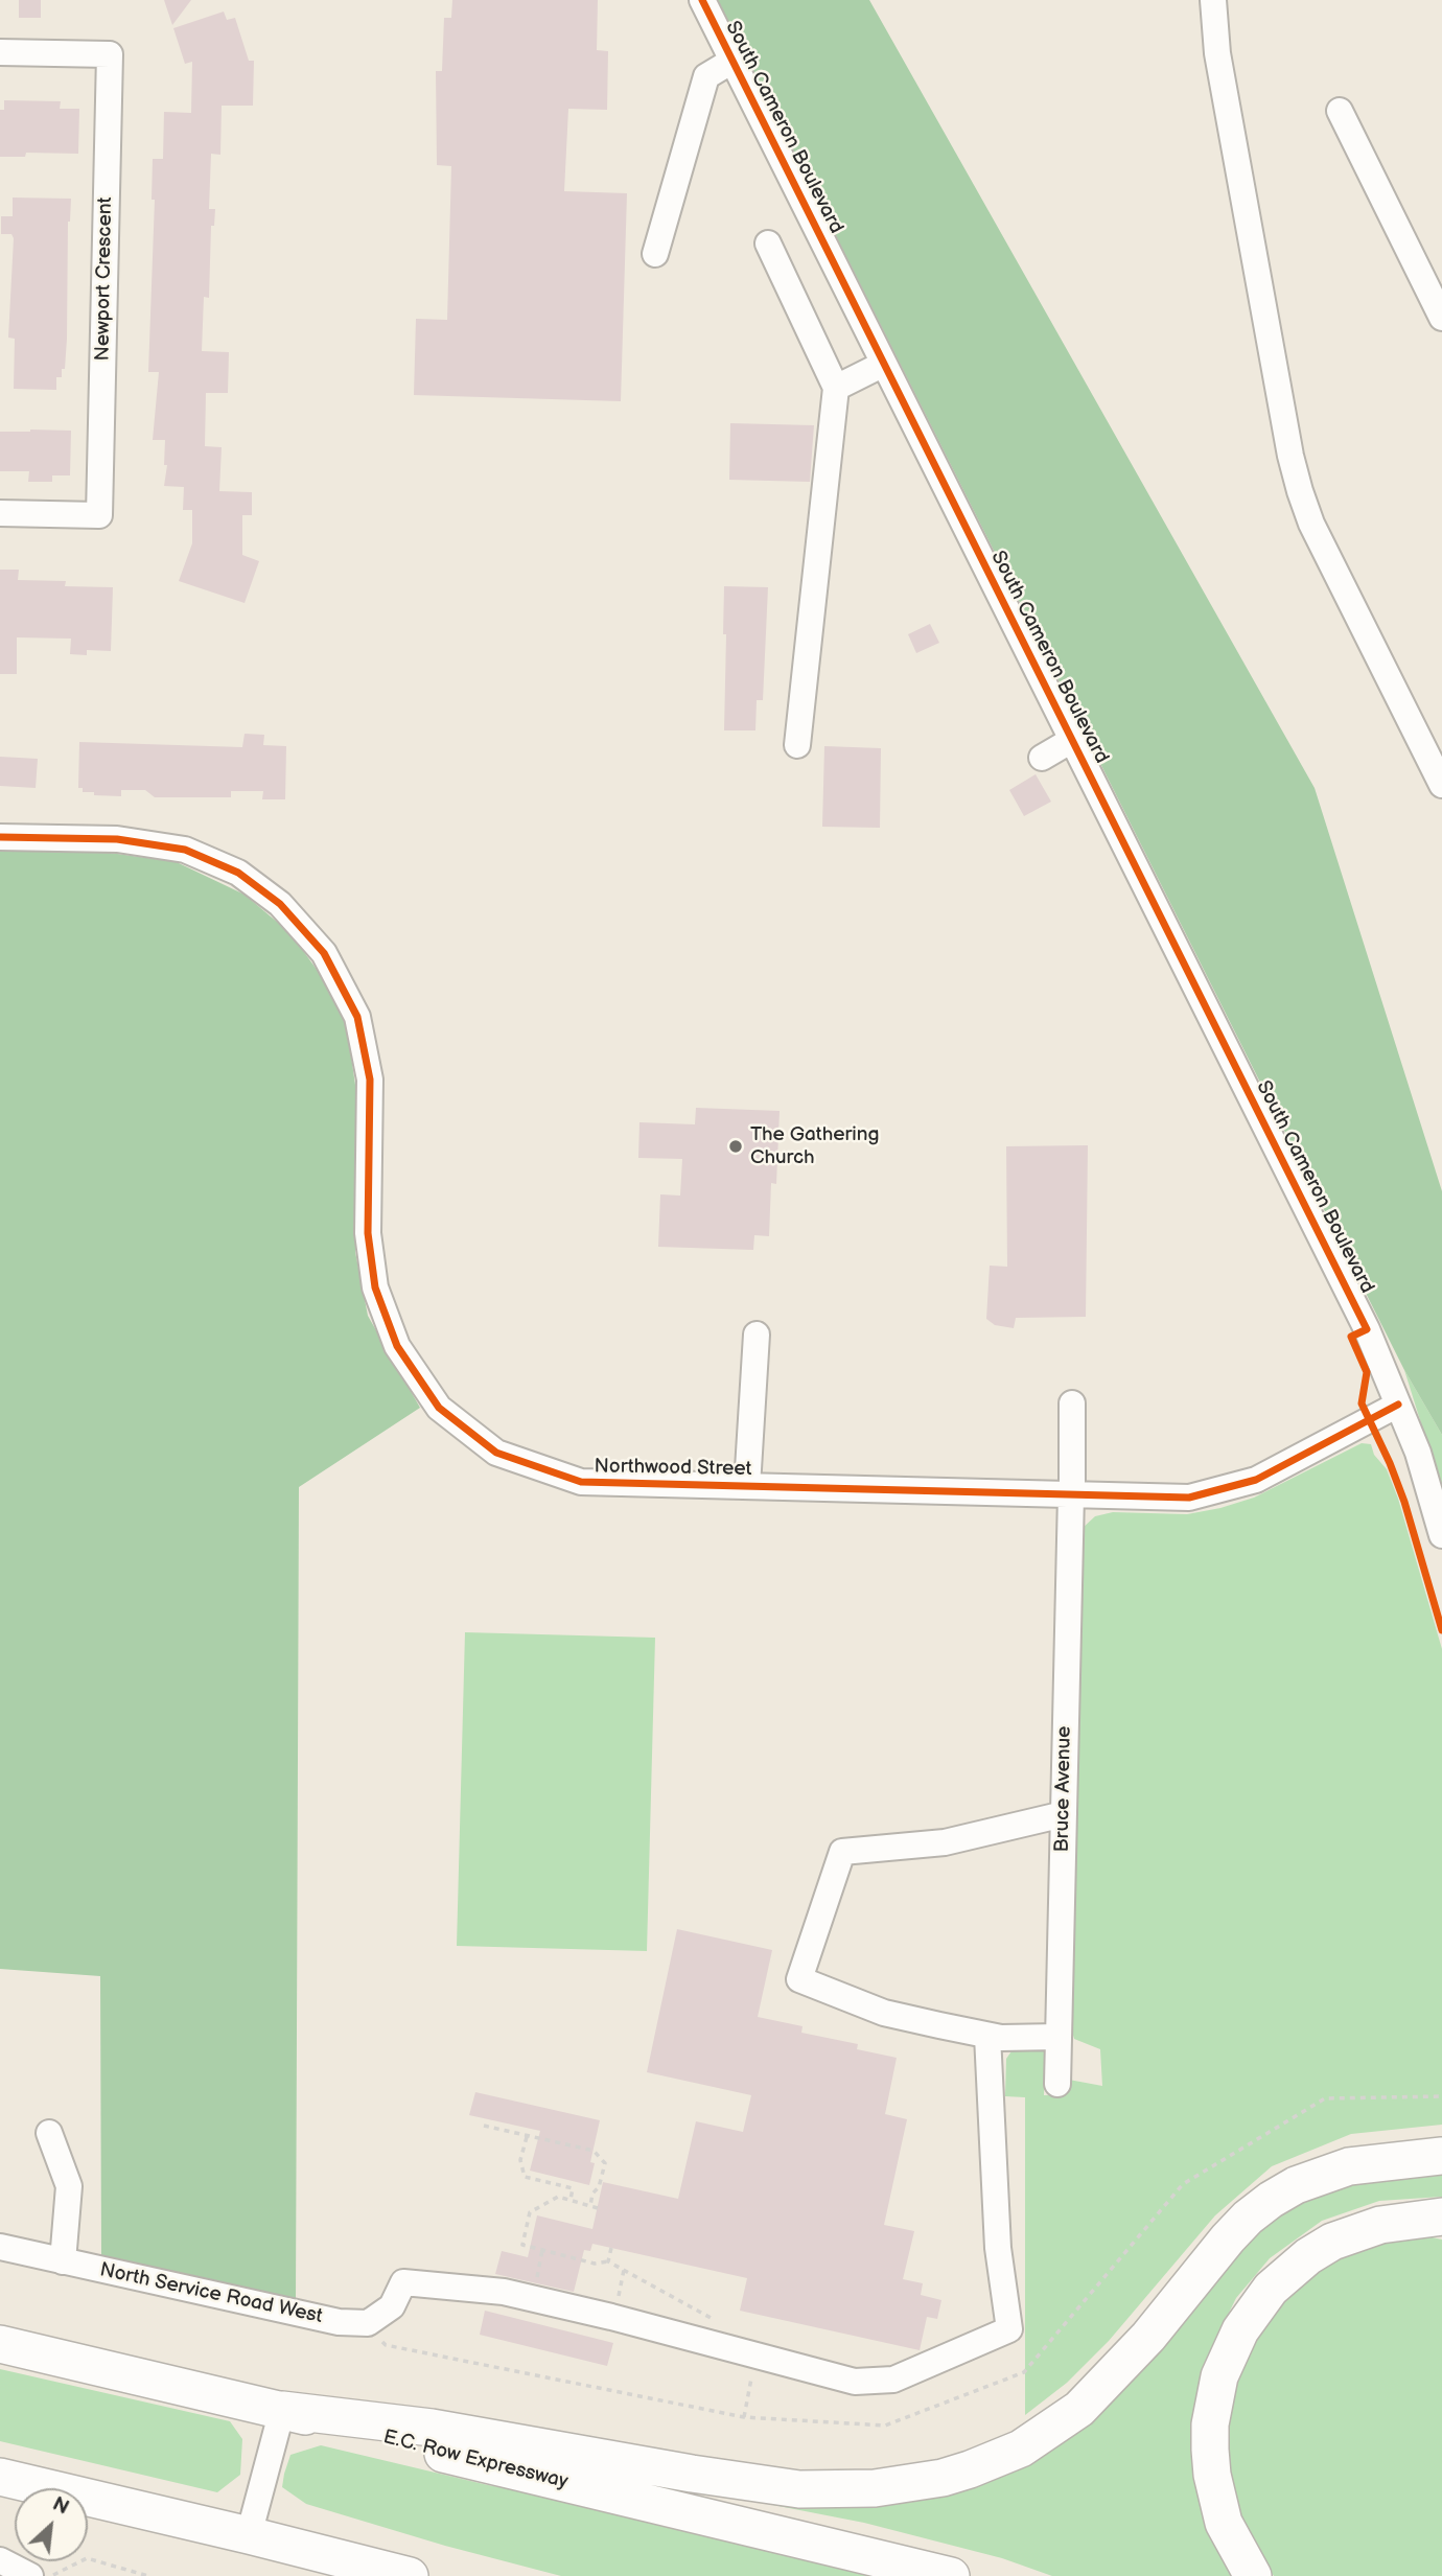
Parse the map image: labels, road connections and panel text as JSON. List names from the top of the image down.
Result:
{
  "streets": {
    "highway": ["E.C. Row Expressway"],
    "street": [
      "South Cameron Boulevard",
      "Newport Crescent",
      "Northwood Street",
      "Bruce Avenue",
      "North Service Road West"
    ]
  },
  "crossings": [
    ["South Cameron Boulevard", "Northwood Street"],
    ["Northwood Street", "Bruce Avenue"]
  ],
  "places": ["The Gathering Church"],
  "north": "top right"
}
